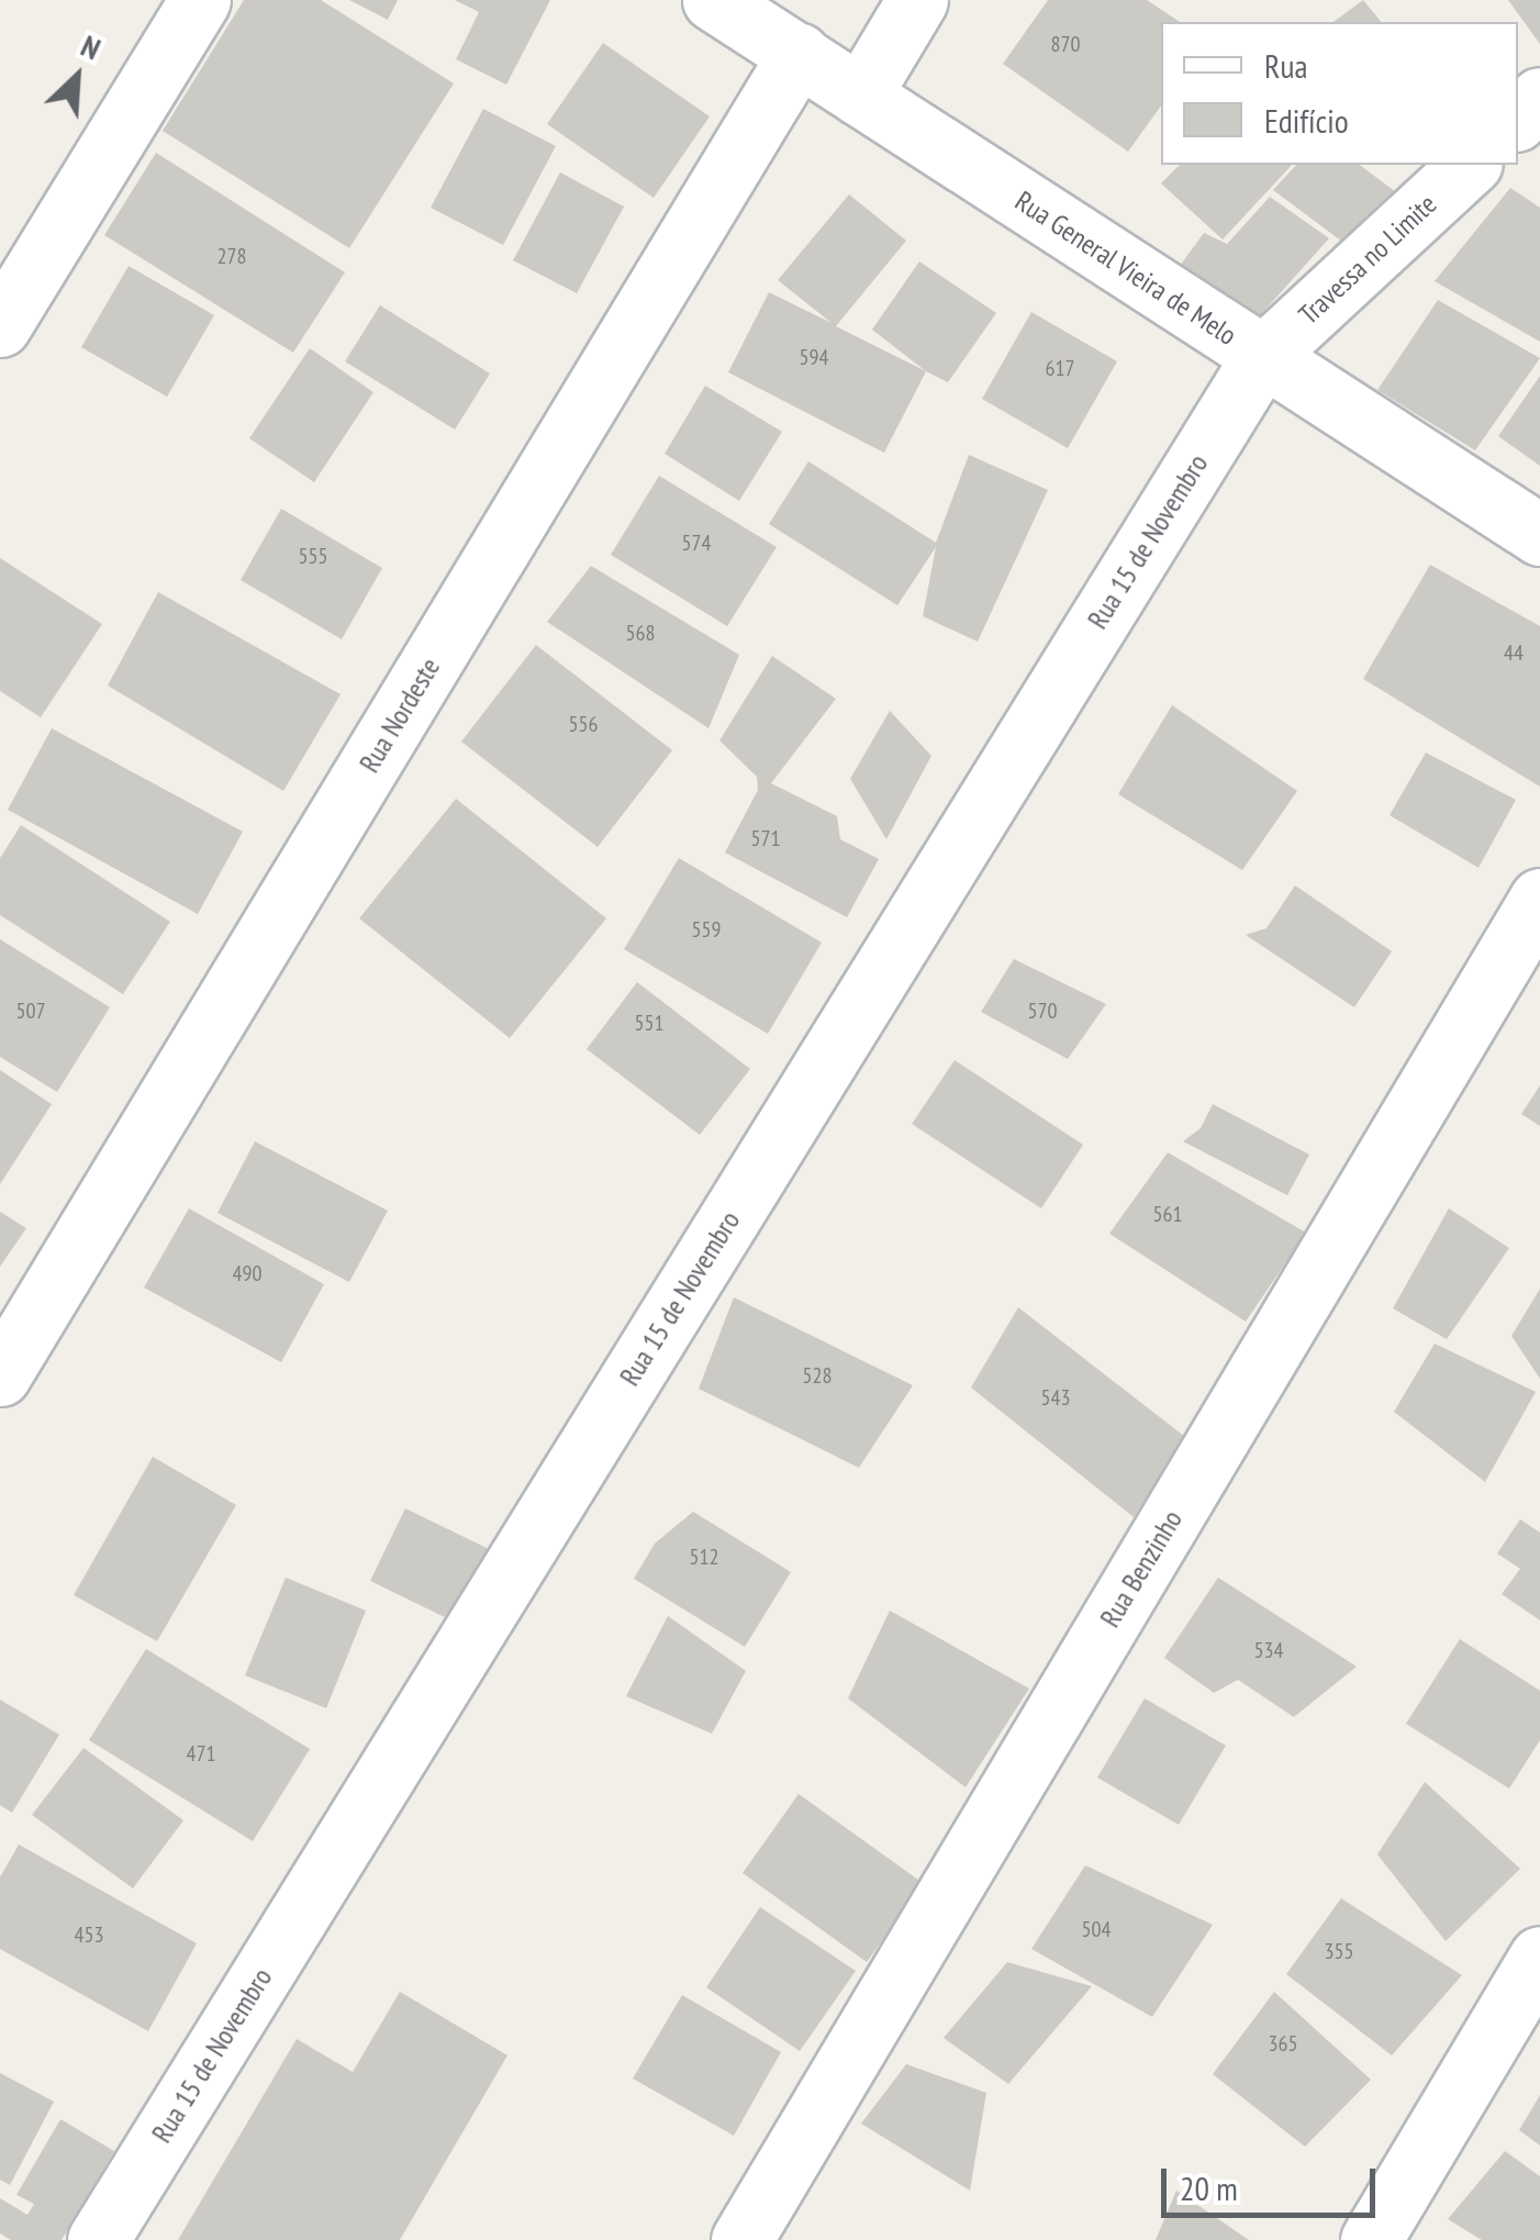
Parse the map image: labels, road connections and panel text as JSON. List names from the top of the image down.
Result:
{
  "streets": {
    "street": [
      "Travessa no Limite",
      "Rua General Vieira de Melo",
      "Rua 15 de Novembro",
      "Rua Nordeste",
      "Rua Benzinho"
    ]
  },
  "crossings": [
    ["Travessa no Limite", "Rua General Vieira de Melo"],
    ["Travessa no Limite", "Rua 15 de Novembro"],
    ["Rua General Vieira de Melo", "Rua 15 de Novembro"],
    ["Rua General Vieira de Melo", "Rua Nordeste"]
  ],
  "house_numbers": [
    "870",
    "278",
    "594",
    "617",
    "574",
    "555",
    "568",
    "44",
    "556",
    "571",
    "559",
    "507",
    "570",
    "551",
    "561",
    "490",
    "528",
    "543",
    "512",
    "534",
    "471",
    "504",
    "453",
    "355",
    "365"
  ],
  "legend": ["Rua", "Edifício"],
  "scale_bar": "20 m",
  "north": "top right"
}
